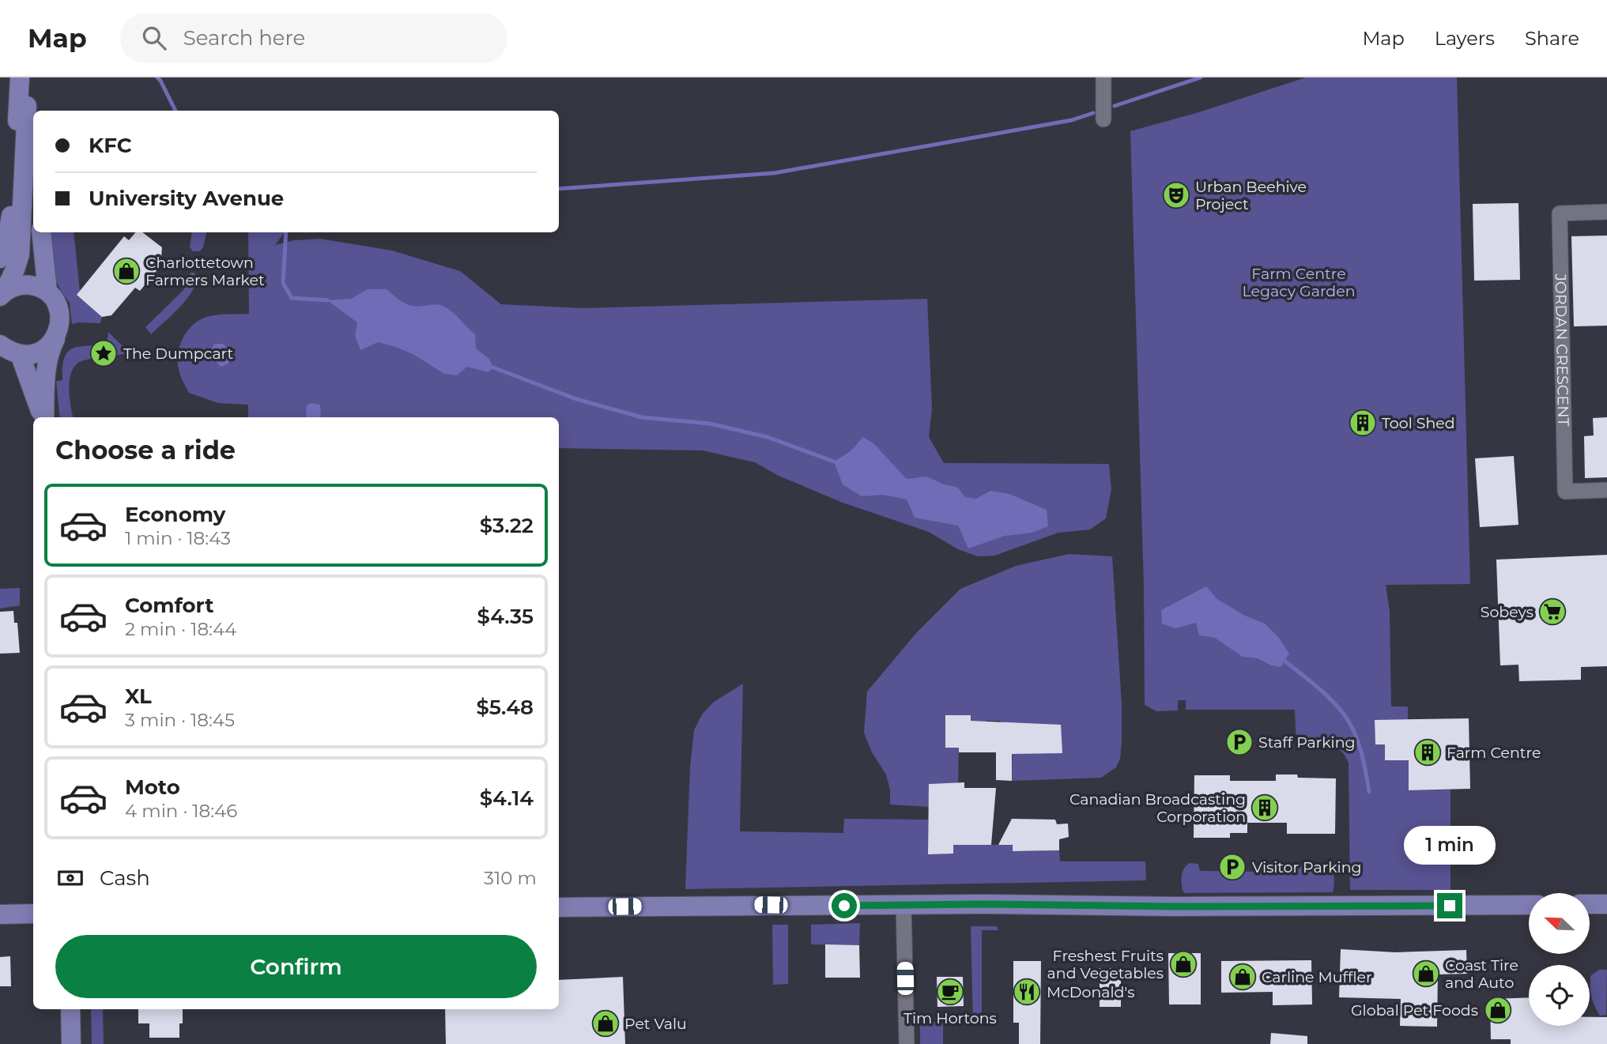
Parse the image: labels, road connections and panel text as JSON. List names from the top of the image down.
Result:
{
  "streets": {
    "street": ["JORDAN CRESCENT"]
  },
  "parks": ["Farm Centre Legacy Garden"],
  "places": {
    "theatre": ["Urban Beehive Project"],
    "shop": [
      "Charlottetown Farmers Market",
      "Freshest Fruits and Vegetables",
      "Coast Tire and Auto",
      "Carline Muffler",
      "Global Pet Foods",
      "Pet Valu"
    ],
    "place": ["The Dumpcart"],
    "building": ["Tool Shed", "Farm Centre", "Canadian Broadcasting Corporation"],
    "supermarket": ["Sobeys"],
    "parking": ["Staff Parking", "Visitor Parking"],
    "cafe": ["Tim Hortons"],
    "restaurant": ["McDonald's"]
  },
  "north": "top left",
  "page": {
    "header": "Map",
    "search": "Search here",
    "nav": ["Map", "Layers", "Share"],
    "banner": ["KFC", "University Avenue"],
    "heading": "Choose a ride",
    "list": [
      {
        "name": "Economy",
        "note": "1 min · 18:43",
        "value": "$3.22"
      },
      {
        "name": "Comfort",
        "note": "2 min · 18:44",
        "value": "$4.35"
      },
      {
        "name": "XL",
        "note": "3 min · 18:45",
        "value": "$5.48"
      },
      {
        "name": "Moto",
        "note": "4 min · 18:46",
        "value": "$4.14"
      }
    ],
    "bubble": "1 min",
    "pay": ["Cash", "310 m"],
    "buttons": "Confirm"
  }
}
